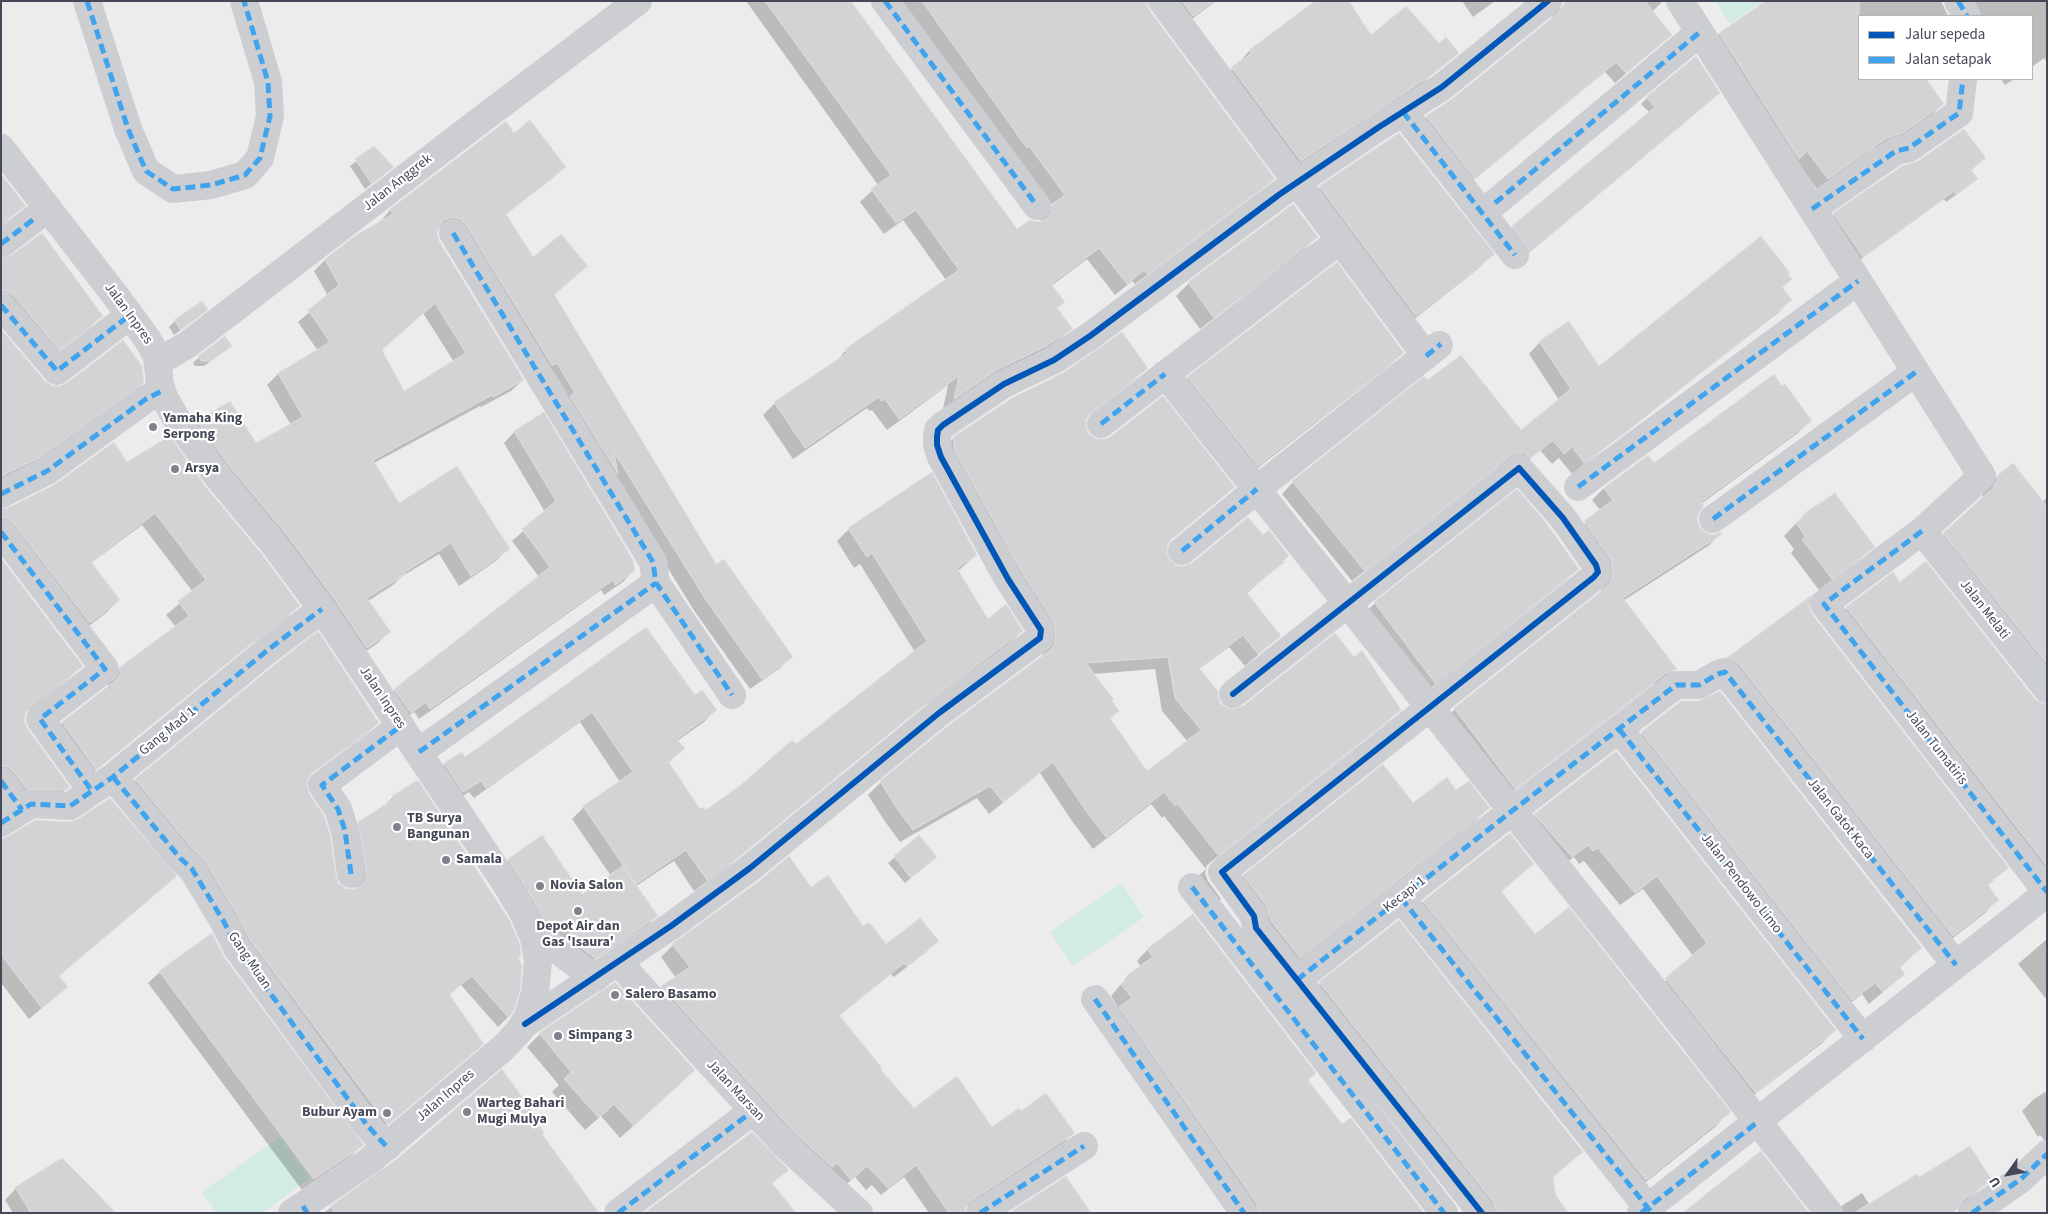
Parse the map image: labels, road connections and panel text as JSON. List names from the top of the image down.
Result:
{
  "streets": {
    "street": [
      "Jalan Anggrek",
      "Jalan Inpres",
      "Jalan Melati",
      "Gang Mad 1",
      "Jalan Tumatiris",
      "Jalan Gatot Kaca",
      "Jalan Pendowo Limo",
      "Kecapi 1",
      "Gang Muan",
      "Jalan Marsan"
    ]
  },
  "crossings": [
    ["Jalan Anggrek", "Jalan Inpres"],
    ["Jalan Inpres", "Gang Mad 1"],
    ["Jalan Inpres", "Gang Muan"],
    ["Jalan Melati", "Jalan Tumatiris"],
    ["Gang Mad 1", "Gang Muan"],
    ["Jalan Gatot Kaca", "Kecapi 1"],
    ["Jalan Pendowo Limo", "Kecapi 1"]
  ],
  "places": [
    "Yamaha King Serpong",
    "Arsya",
    "TB Surya Bangunan",
    "Samala",
    "Novia Salon",
    "Depot Air dan Gas 'Isaura'",
    "Salero Basamo",
    "Simpang 3",
    "Warteg Bahari Mugi Mulya",
    "Bubur Ayam"
  ],
  "legend": ["Jalur sepeda", "Jalan setapak"],
  "north": "bottom left"
}
